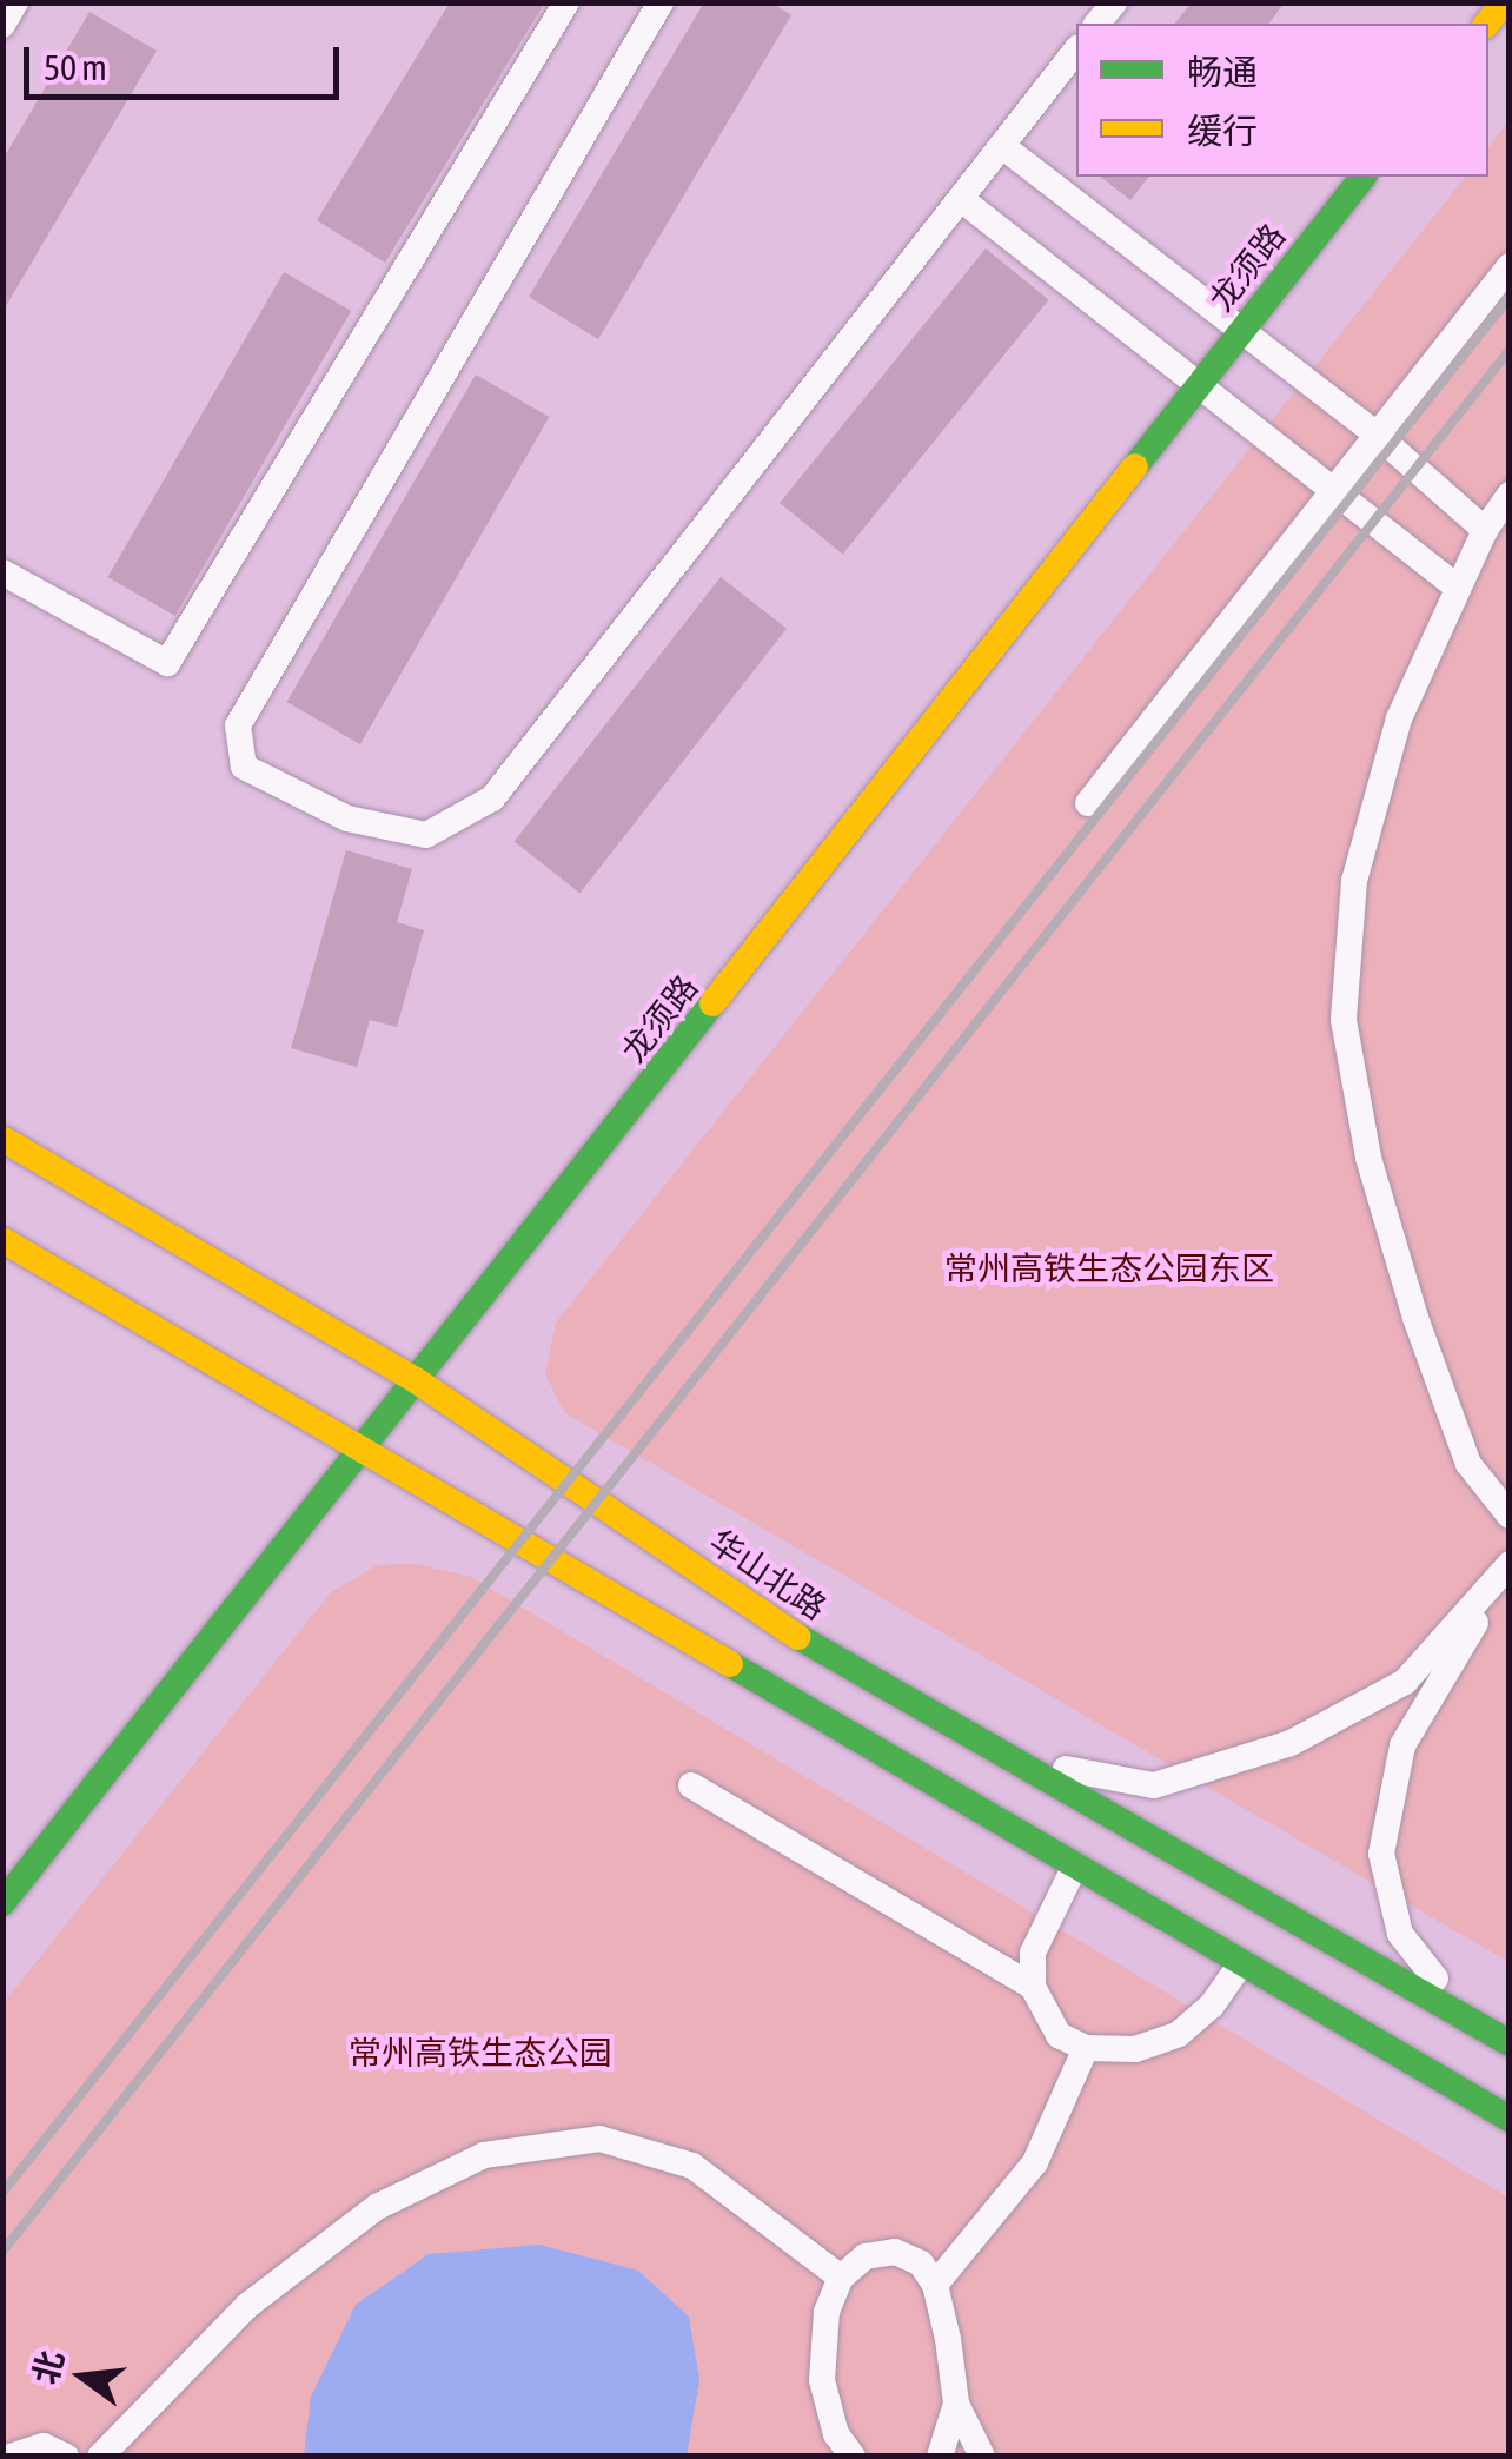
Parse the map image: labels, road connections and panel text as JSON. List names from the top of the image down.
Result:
{
  "streets": {
    "main road": ["龙须路", "华山北路"]
  },
  "crossings": [
    ["龙须路", "华山北路"]
  ],
  "parks": ["常州高铁生态公园东区", "常州高铁生态公园"],
  "legend": ["畅通", "缓行"],
  "scale_bar": "50 m",
  "north": "left"
}
